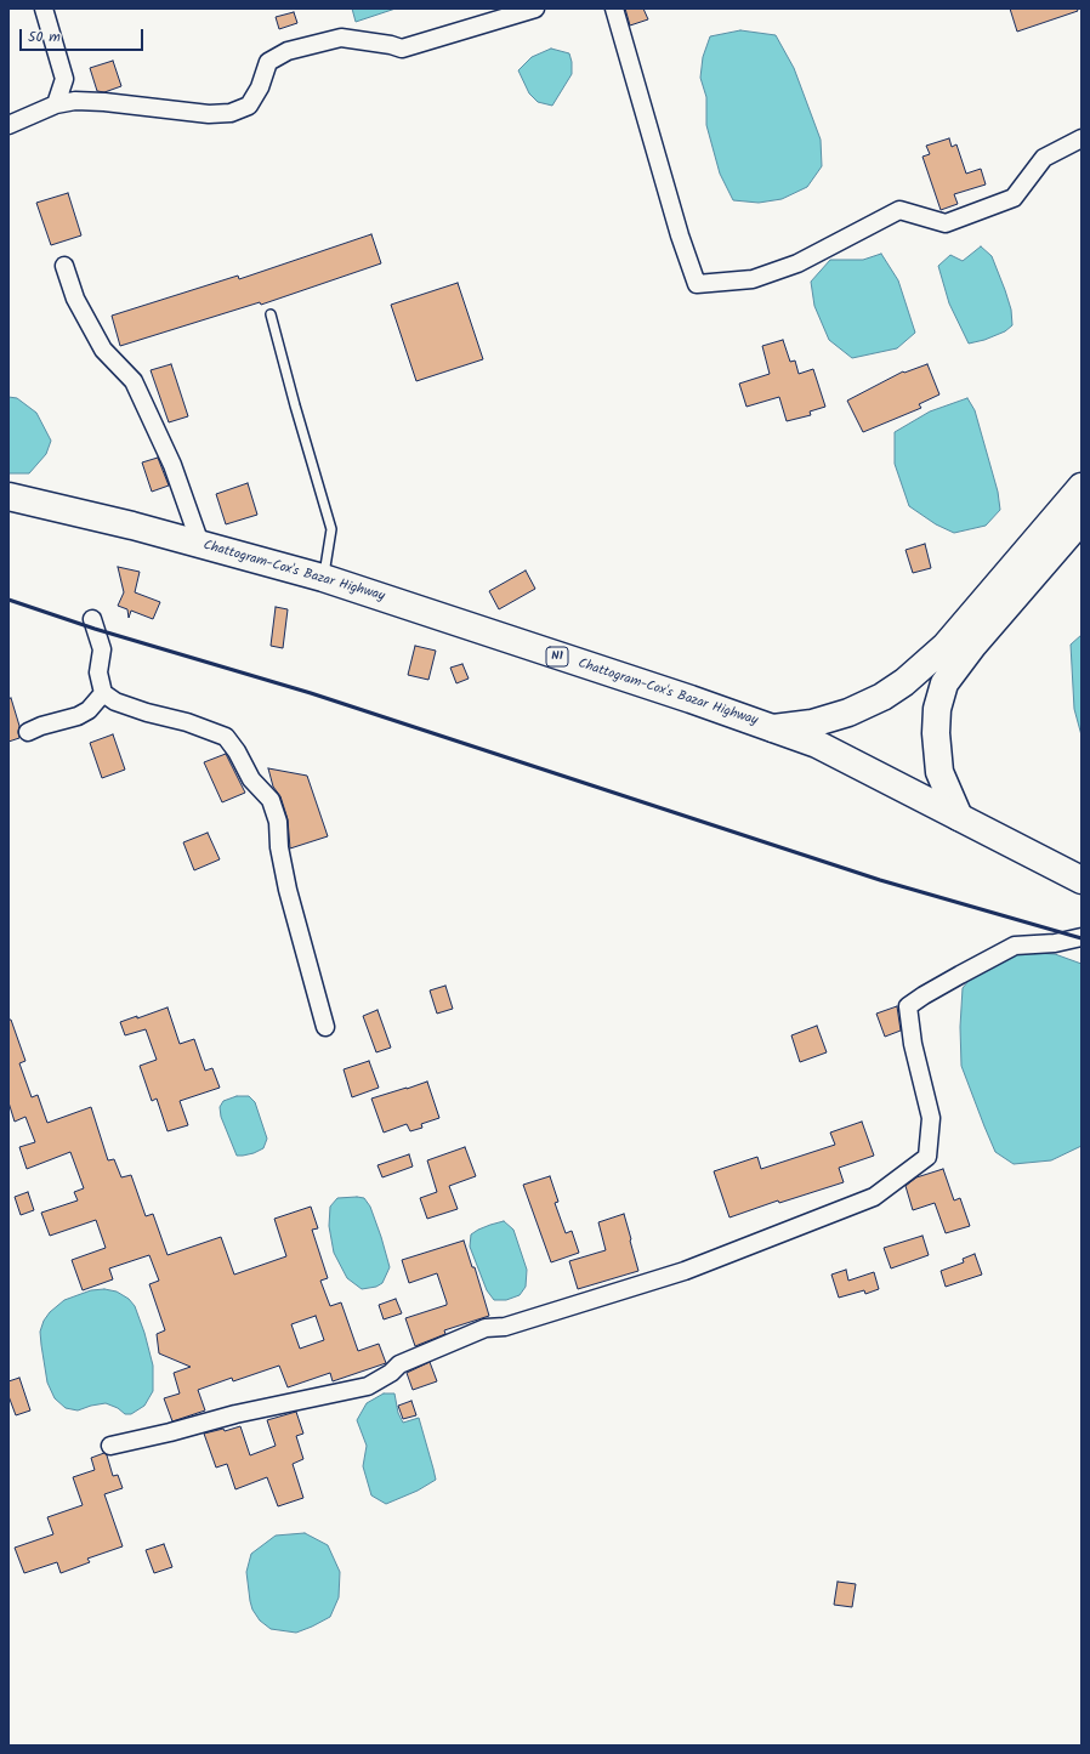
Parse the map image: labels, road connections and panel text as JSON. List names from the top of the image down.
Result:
{
  "streets": {
    "main road": ["Chattogram-Cox's Bazar Highway", "N1"]
  },
  "scale_bar": "50 m"
}
